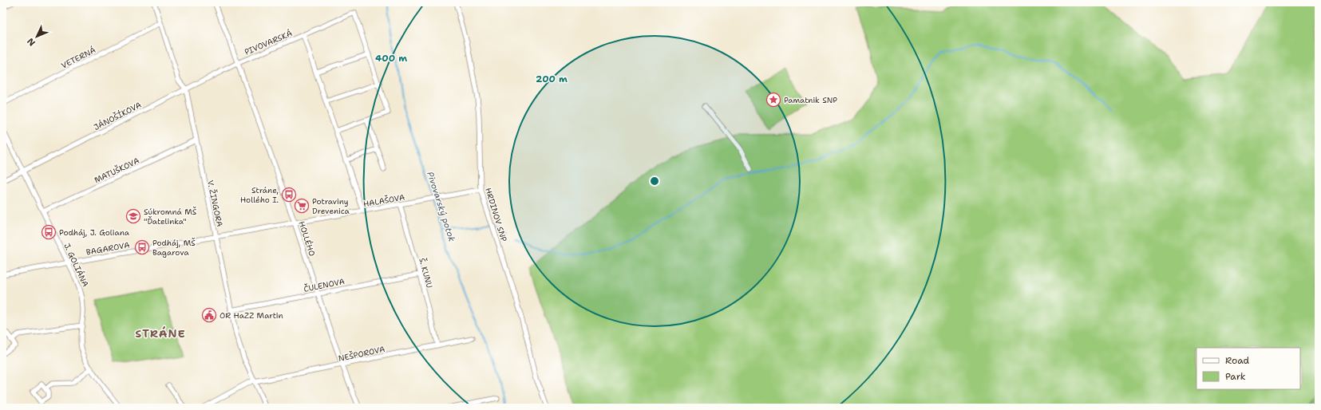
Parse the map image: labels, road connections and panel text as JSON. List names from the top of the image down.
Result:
{
  "streets": {
    "street": [
      "PIVOVARSKÁ",
      "VETERNÁ",
      "JÁNOŠÍKOVA",
      "MATUŠKOVA",
      "HALAŠOVA",
      "V. ŽINGORA",
      "HRDINOV SNP",
      "HOLLÉHO",
      "BAGAROVA",
      "J. GOLIÁNA",
      "Š. KUNU",
      "ČULENOVA",
      "NEŠPOROVA"
    ]
  },
  "crossings": [
    ["PIVOVARSKÁ", "JÁNOŠÍKOVA"],
    ["PIVOVARSKÁ", "HALAŠOVA"],
    ["PIVOVARSKÁ", "HOLLÉHO"],
    ["VETERNÁ", "V. ŽINGORA"],
    ["JÁNOŠÍKOVA", "V. ŽINGORA"],
    ["JÁNOŠÍKOVA", "HOLLÉHO"],
    ["JÁNOŠÍKOVA", "J. GOLIÁNA"],
    ["MATUŠKOVA", "V. ŽINGORA"],
    ["MATUŠKOVA", "J. GOLIÁNA"],
    ["HALAŠOVA", "V. ŽINGORA"],
    ["HALAŠOVA", "HRDINOV SNP"],
    ["HALAŠOVA", "HOLLÉHO"],
    ["HALAŠOVA", "BAGAROVA"],
    ["HALAŠOVA", "Š. KUNU"],
    ["V. ŽINGORA", "BAGAROVA"],
    ["V. ŽINGORA", "ČULENOVA"],
    ["V. ŽINGORA", "NEŠPOROVA"],
    ["HOLLÉHO", "ČULENOVA"],
    ["HOLLÉHO", "NEŠPOROVA"],
    ["BAGAROVA", "J. GOLIÁNA"],
    ["Š. KUNU", "ČULENOVA"],
    ["Š. KUNU", "NEŠPOROVA"]
  ],
  "districts": ["STRÁNE"],
  "water": ["Pivovarský potok"],
  "places": {
    "place": ["Pamatnik SNP"],
    "bus stop": ["Stráne, Hollého I.", "Podháj, J. Goliana", "Podháj, MŠ Bagarova"],
    "supermarket": ["Potraviny Drevenica"],
    "school or university": ["Súkromná MŠ \"Ďatelinka\""],
    "public building": ["OR HaZZ Martin"]
  },
  "legend": ["Road", "Park"],
  "north": "bottom left",
  "rings": ["400 m", "200 m"]
}
